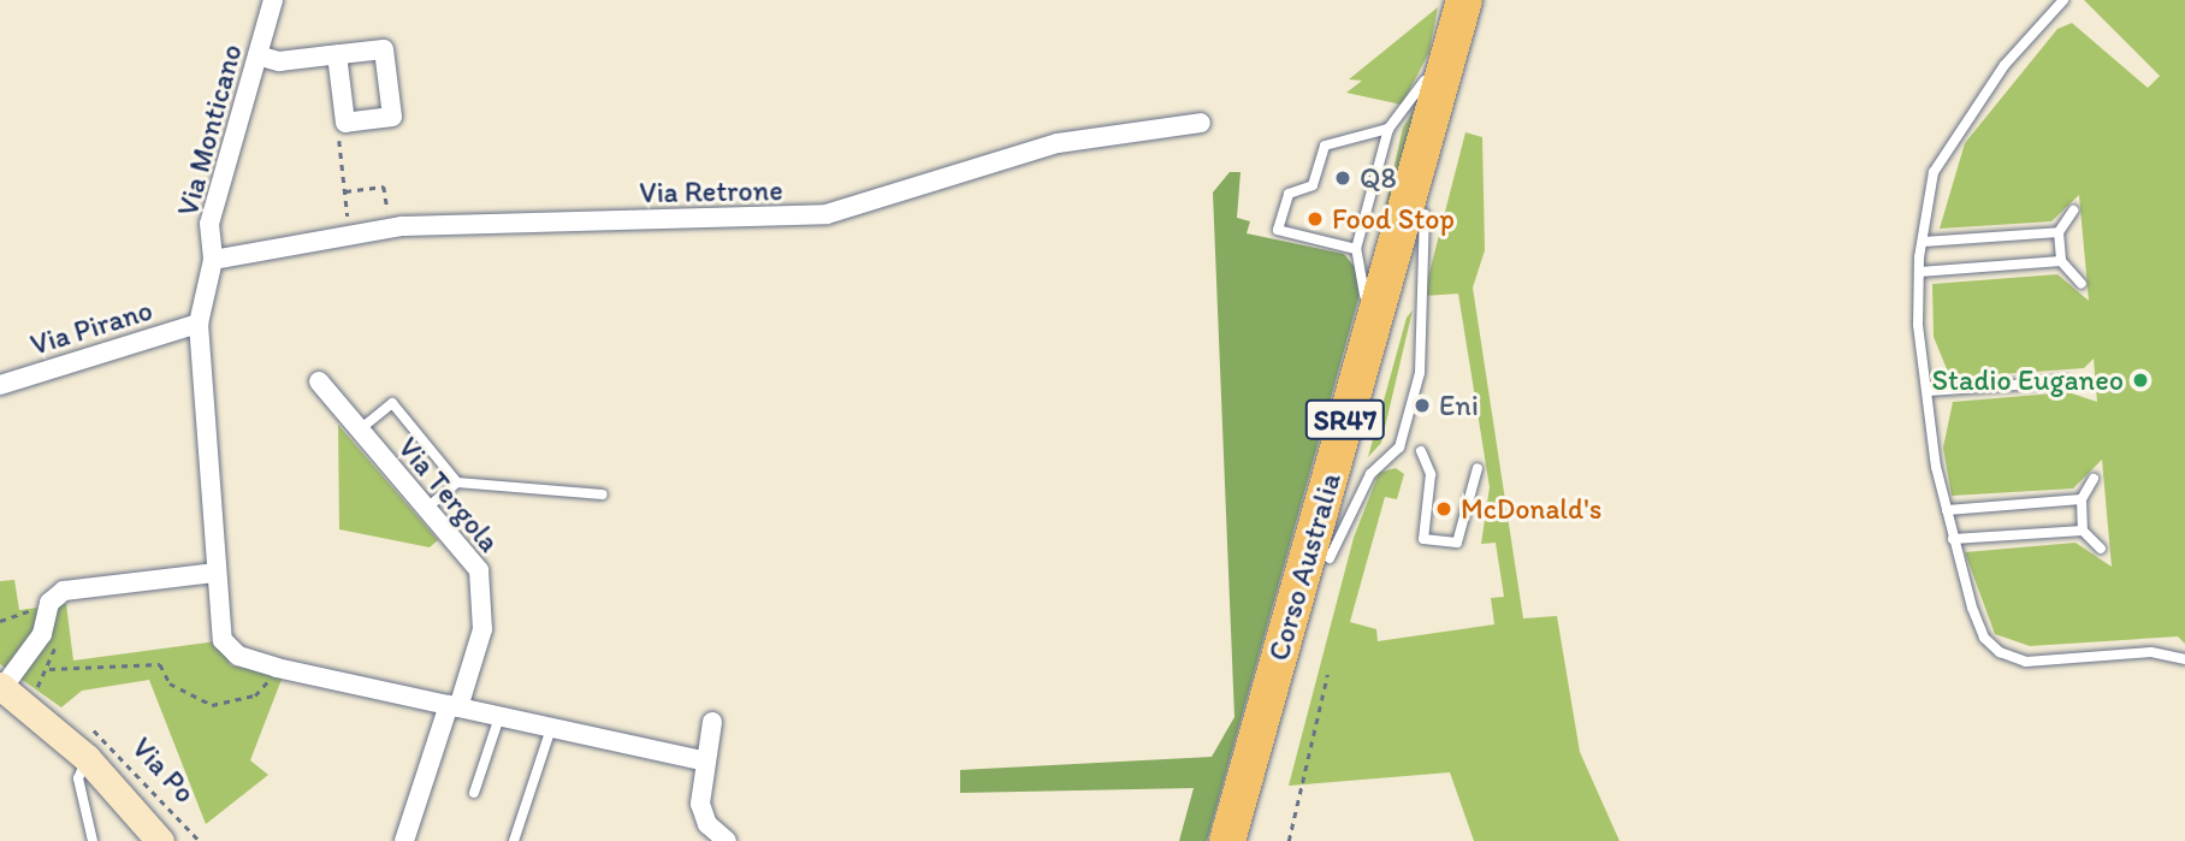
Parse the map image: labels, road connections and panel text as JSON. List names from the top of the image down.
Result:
{
  "streets": {
    "highway": ["SR47", "Corso Australia"],
    "street": [
      "Via Monticano",
      "Via Retrone",
      "Via Pirano",
      "Via Tergola"
    ],
    "path": ["Via Po"]
  },
  "crossings": [
    ["Via Monticano", "Via Retrone"],
    ["Via Monticano", "Via Pirano"]
  ],
  "places": [
    "Q8",
    "Food Stop",
    "Stadio Euganeo",
    "Eni",
    "McDonald's"
  ]
}
